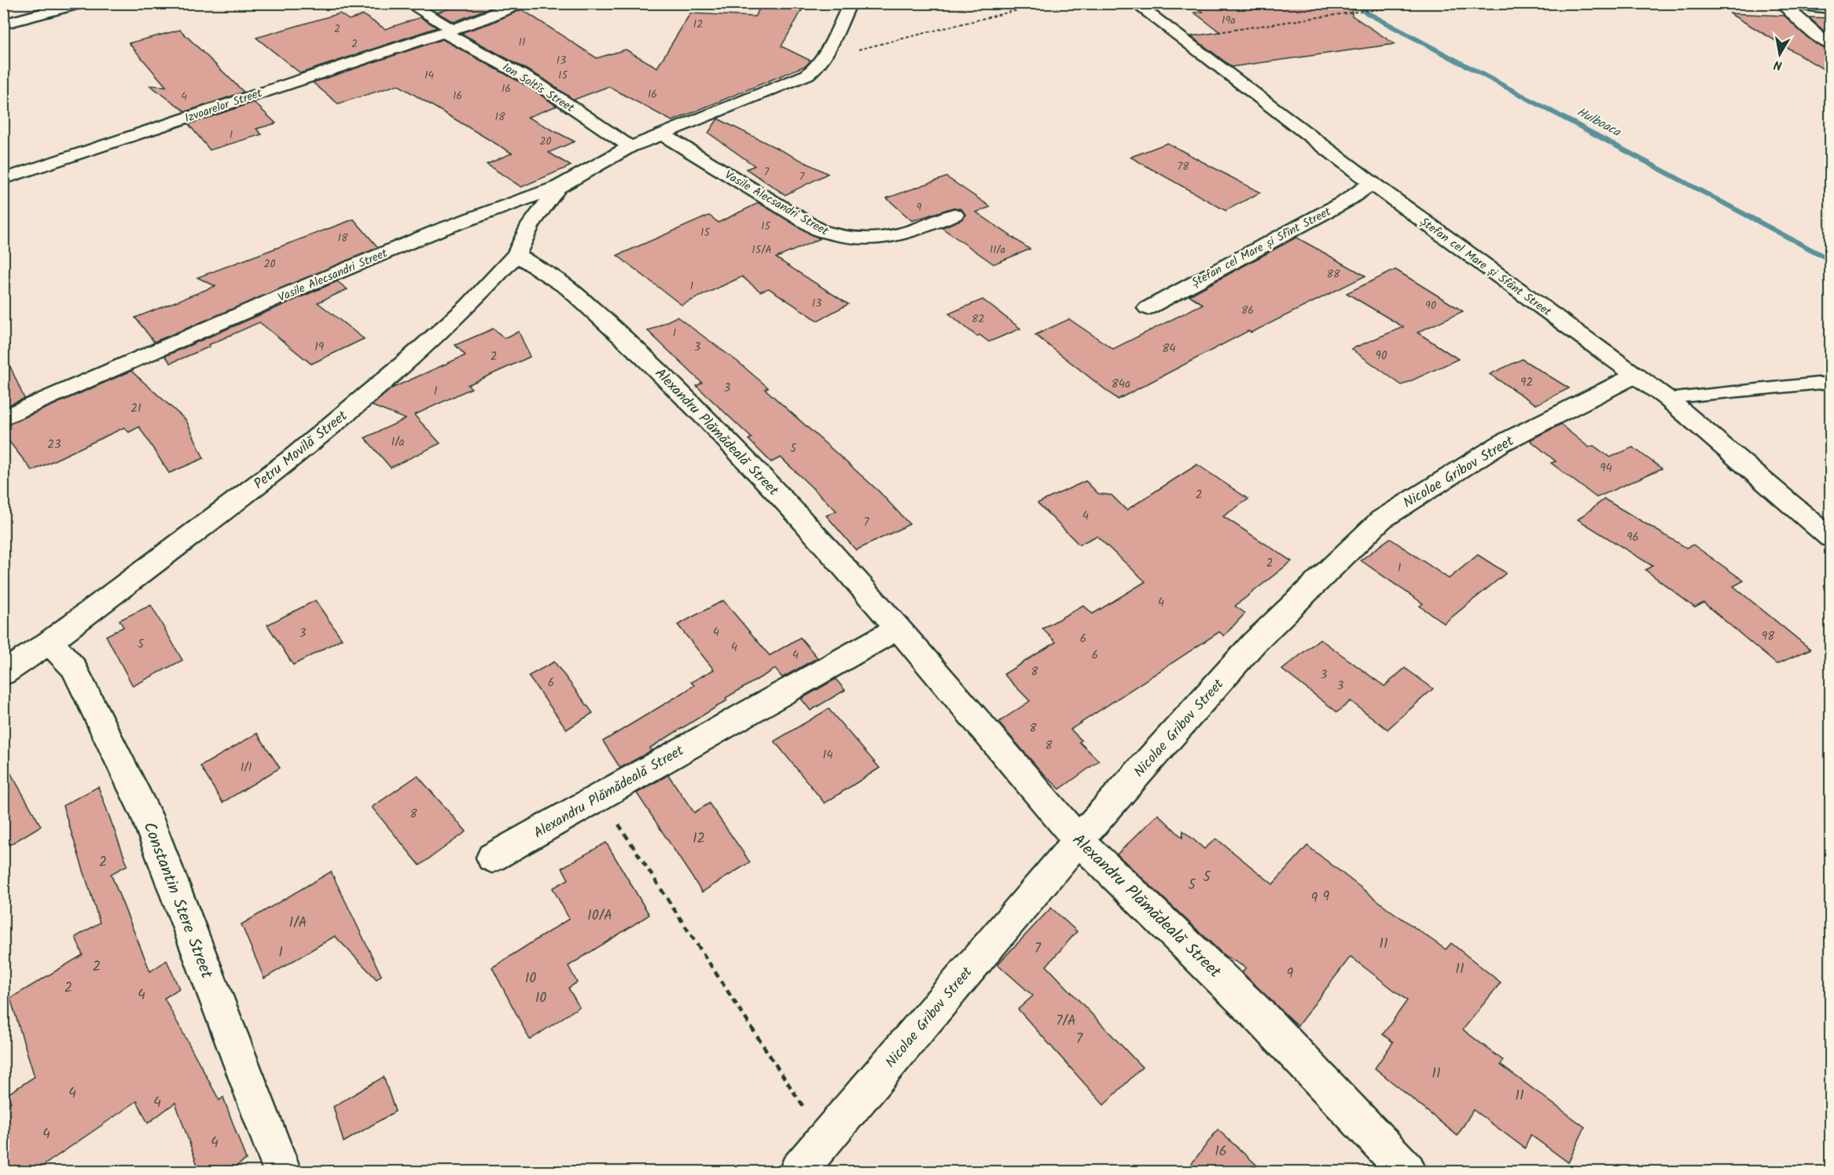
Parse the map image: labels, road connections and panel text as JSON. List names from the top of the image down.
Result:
{
  "streets": {
    "street": [
      "Ion Soltîs Street",
      "Izvoarelor Street",
      "Vasile Alecsandri Street",
      "Ștefan cel Mare și Sfînt Street",
      "Ștefan cel Mare și Sfânt Street",
      "Alexandru Plămădeală Street",
      "Petru Movilă Street",
      "Nicolae Gribov Street",
      "Constantin Stere Street"
    ]
  },
  "crossings": [
    ["Ion Soltîs Street", "Izvoarelor Street"],
    ["Ion Soltîs Street", "Vasile Alecsandri Street"],
    ["Vasile Alecsandri Street", "Petru Movilă Street"],
    ["Ștefan cel Mare și Sfînt Street", "Ștefan cel Mare și Sfânt Street"],
    ["Ștefan cel Mare și Sfânt Street", "Nicolae Gribov Street"],
    ["Alexandru Plămădeală Street", "Petru Movilă Street"],
    ["Alexandru Plămădeală Street", "Nicolae Gribov Street"],
    ["Petru Movilă Street", "Constantin Stere Street"]
  ],
  "water": ["Hulboaca"],
  "house_numbers": [
    "19a",
    "12",
    "2",
    "11",
    "2",
    "13",
    "14",
    "15",
    "16",
    "16",
    "16",
    "4",
    "18",
    "1",
    "20",
    "78",
    "7",
    "7",
    "9",
    "15",
    "15",
    "18",
    "15/A",
    "11/a",
    "20",
    "88",
    "1",
    "13",
    "90",
    "86",
    "82",
    "1",
    "19",
    "3",
    "84",
    "90",
    "2",
    "92",
    "84a",
    "3",
    "1",
    "21",
    "1/a",
    "23",
    "5",
    "94",
    "2",
    "4",
    "7",
    "96",
    "2",
    "1",
    "4",
    "4",
    "3",
    "98",
    "6",
    "5",
    "4",
    "4",
    "6",
    "8",
    "3",
    "6",
    "3",
    "8",
    "8",
    "14",
    "1/1",
    "8",
    "12",
    "2",
    "5",
    "5",
    "9",
    "9",
    "10/A",
    "1/A",
    "11",
    "7",
    "1",
    "2",
    "11",
    "9",
    "10",
    "2",
    "4",
    "10",
    "7/A",
    "7",
    "11",
    "4",
    "11",
    "4",
    "4",
    "4",
    "16"
  ],
  "north": "bottom"
}
